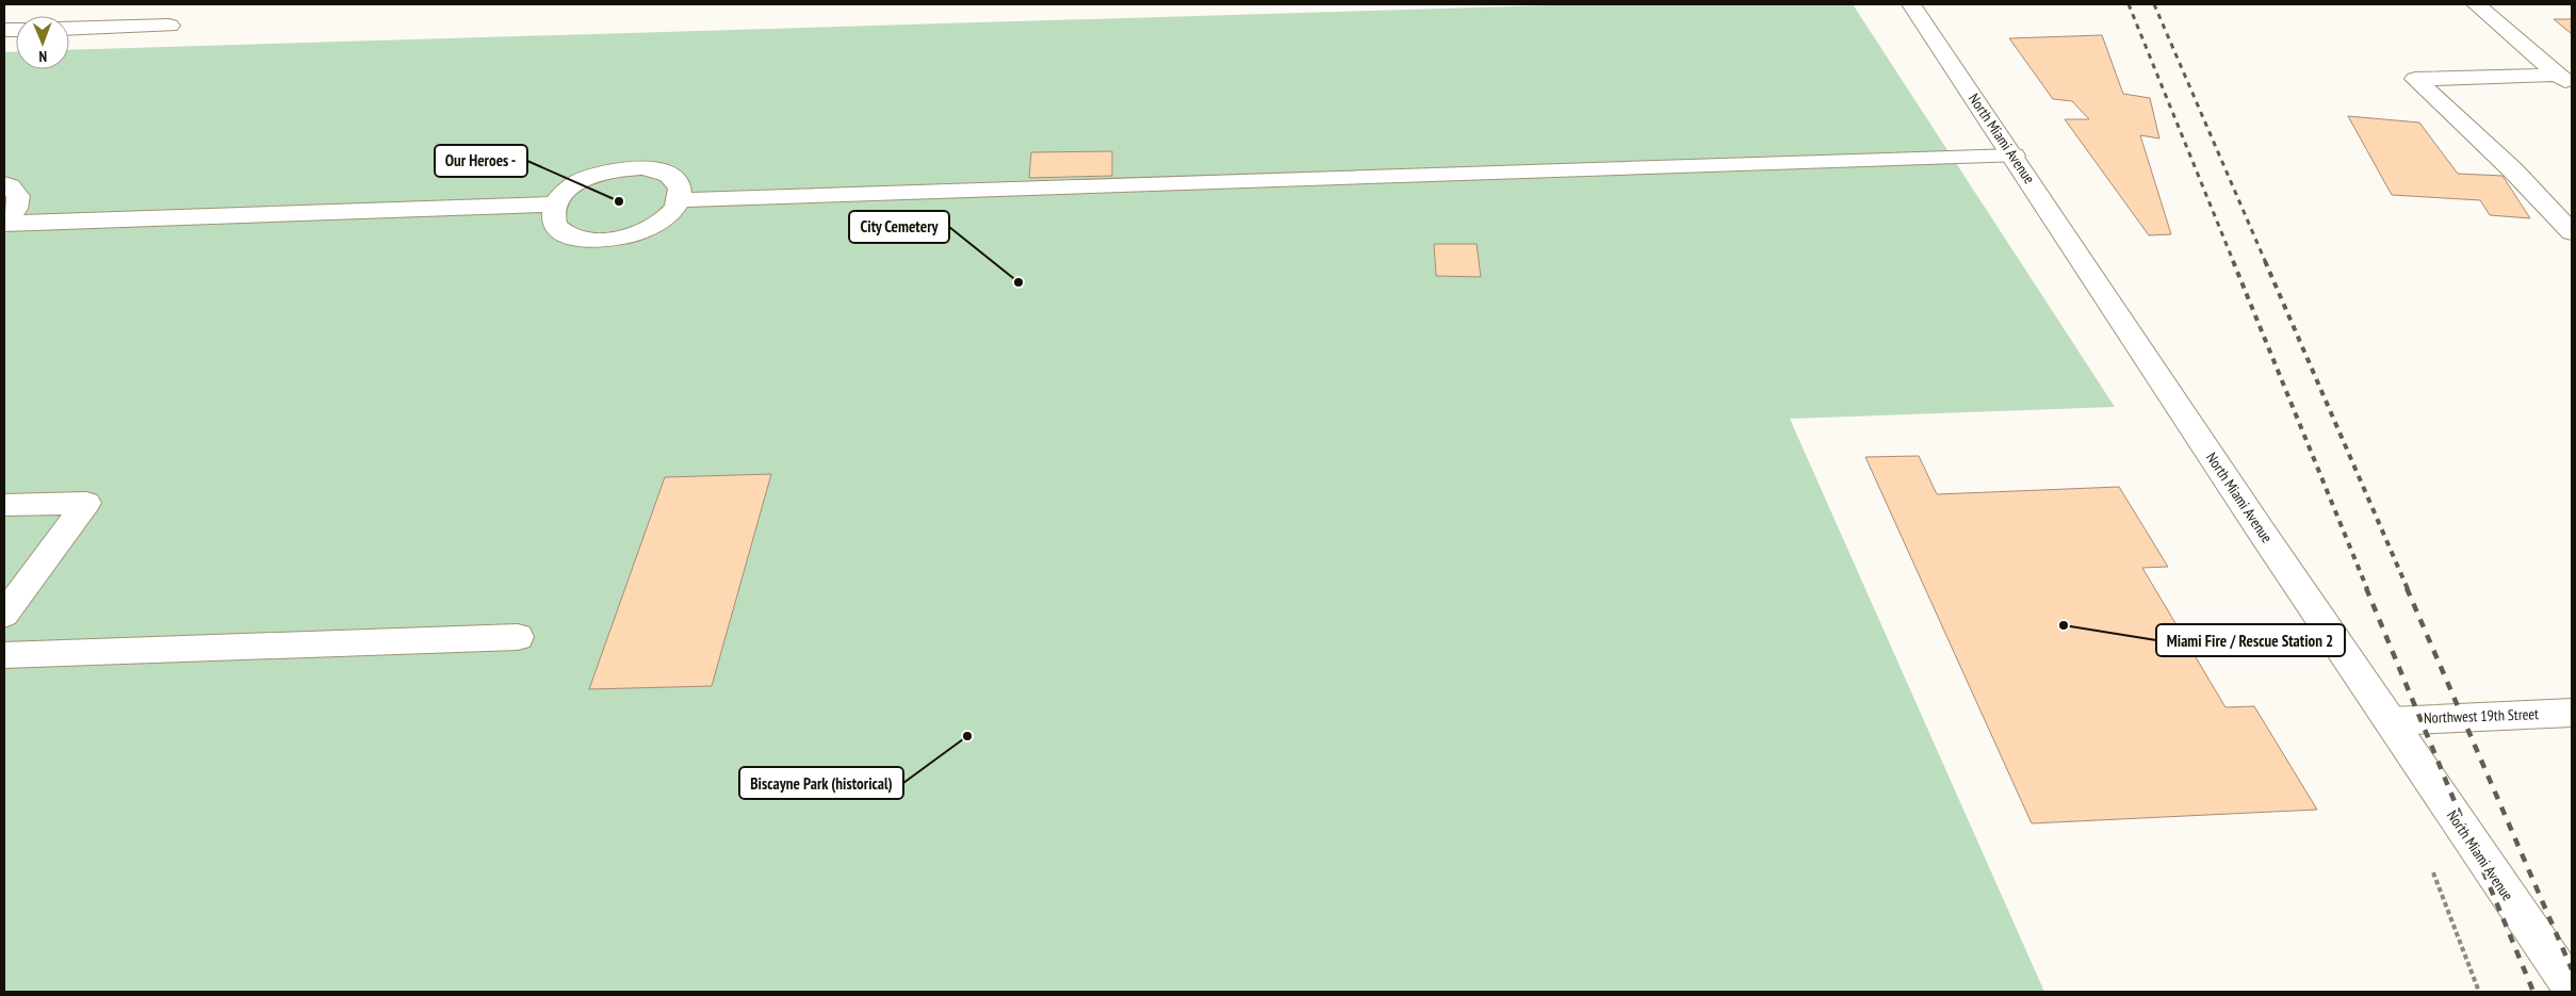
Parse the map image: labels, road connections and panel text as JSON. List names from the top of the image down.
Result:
{
  "streets": {
    "main road": ["North Miami Avenue", "Northwest 19th Street"]
  },
  "crossings": [
    ["North Miami Avenue", "Northwest 19th Street"]
  ],
  "places": [
    "Our Heroes -",
    "City Cemetery",
    "Miami Fire / Rescue Station 2",
    "Biscayne Park (historical)"
  ],
  "north": "bottom"
}
